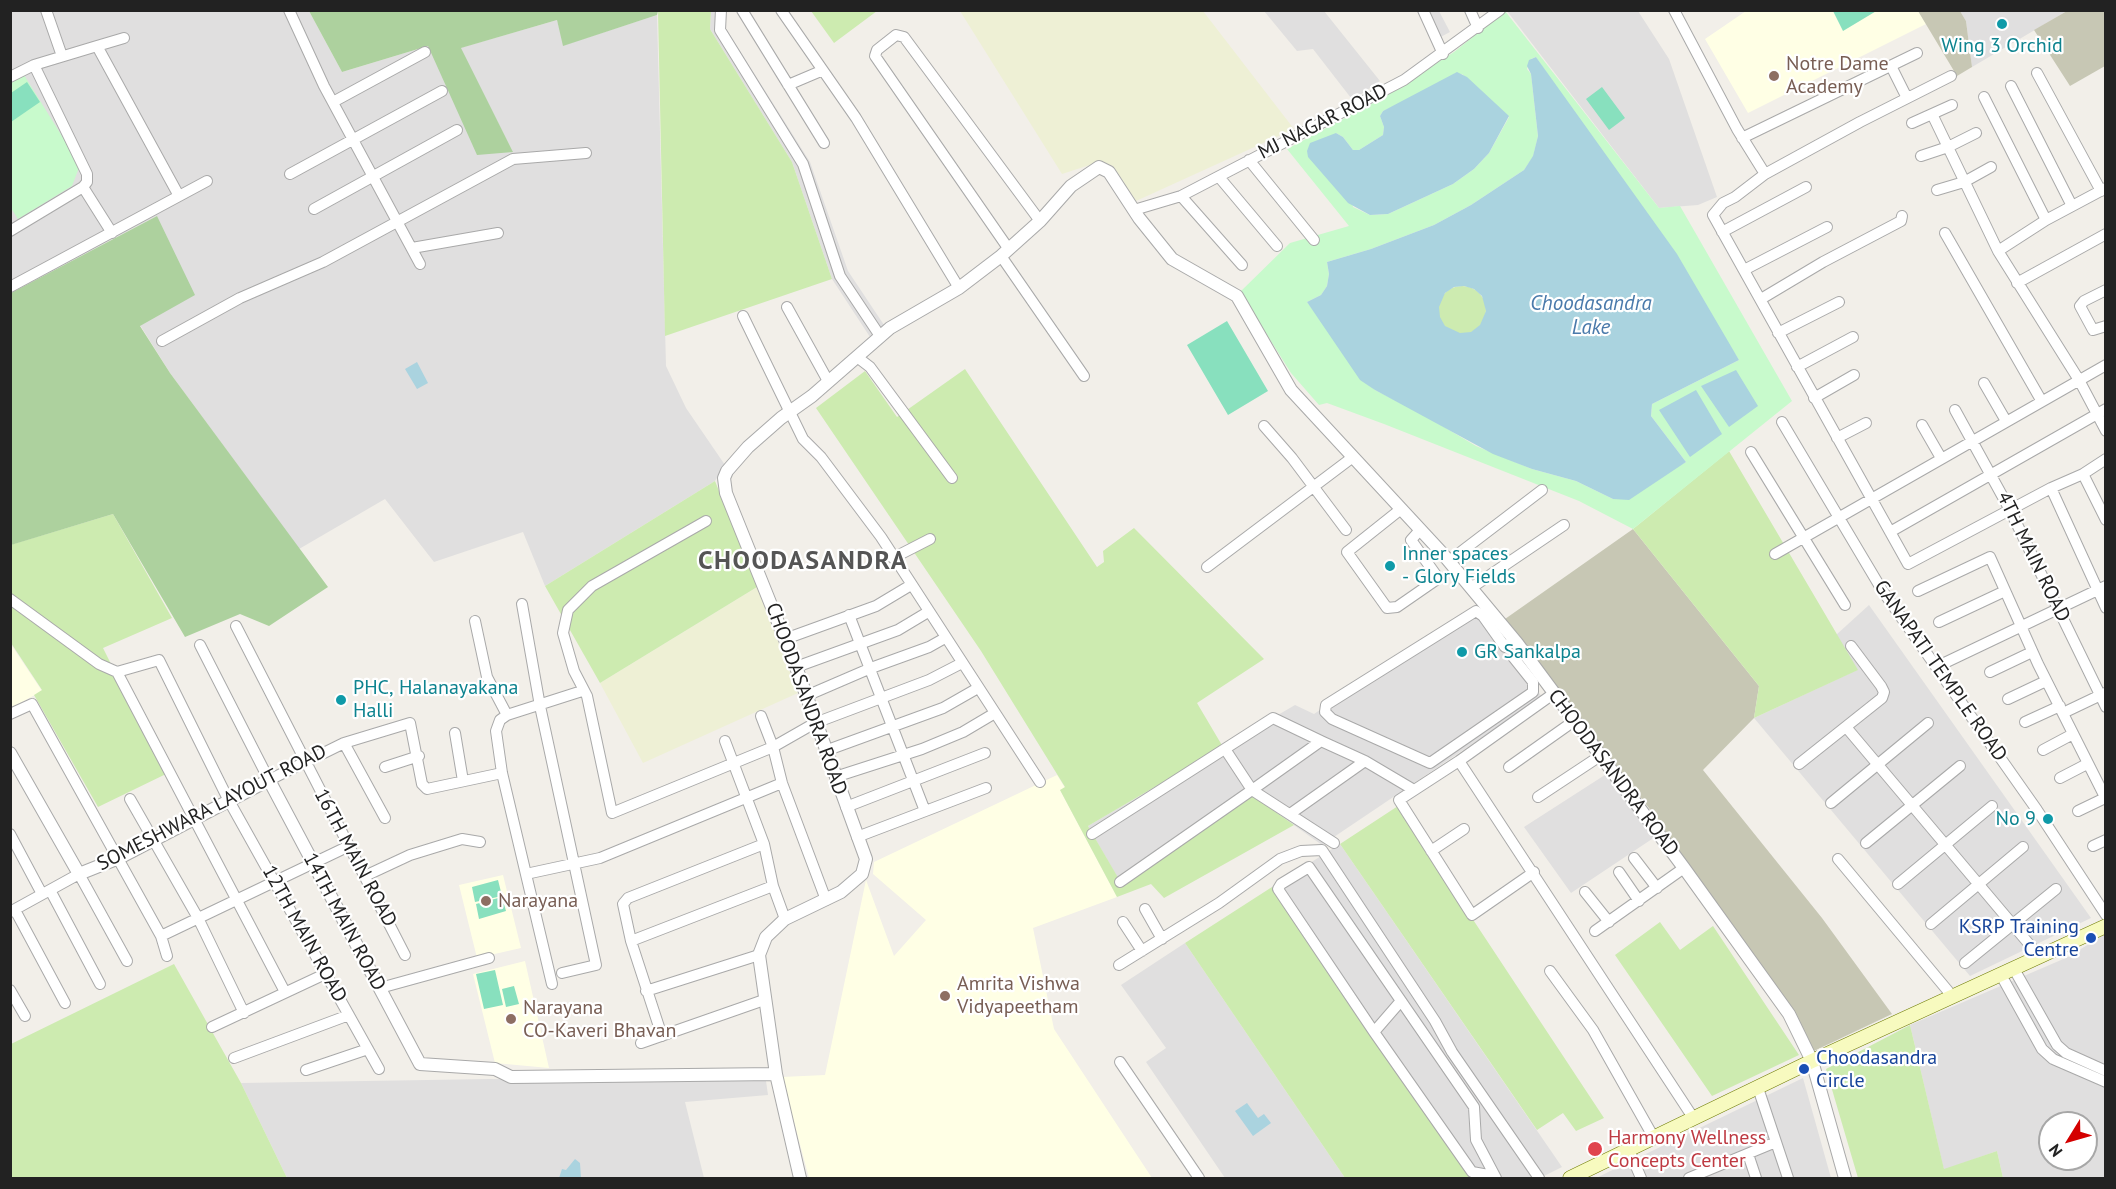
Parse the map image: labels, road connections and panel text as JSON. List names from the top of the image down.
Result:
{
  "streets": {
    "street": [
      "MJ NAGAR ROAD",
      "4TH MAIN ROAD",
      "GANAPATI TEMPLE ROAD",
      "CHOODASANDRA ROAD",
      "SOMESHWARA LAYOUT ROAD",
      "16TH MAIN ROAD",
      "14TH MAIN ROAD",
      "12TH MAIN ROAD"
    ]
  },
  "crossings": [
    ["MJ NAGAR ROAD", "CHOODASANDRA ROAD"],
    ["SOMESHWARA LAYOUT ROAD", "16TH MAIN ROAD"],
    ["SOMESHWARA LAYOUT ROAD", "14TH MAIN ROAD"],
    ["SOMESHWARA LAYOUT ROAD", "12TH MAIN ROAD"]
  ],
  "districts": ["CHOODASANDRA"],
  "water": ["Choodasandra Lake"],
  "places": [
    "Wing 3 Orchid",
    "Notre Dame Academy",
    "Inner spaces - Glory Fields",
    "GR Sankalpa",
    "PHC, Halanayakana Halli",
    "No 9",
    "Narayana",
    "KSRP Training Centre",
    "Amrita Vishwa Vidyapeetham",
    "Narayana CO-Kaveri Bhavan",
    "Choodasandra Circle",
    "Harmony Wellness Concepts Center"
  ],
  "north": "bottom left"
}
